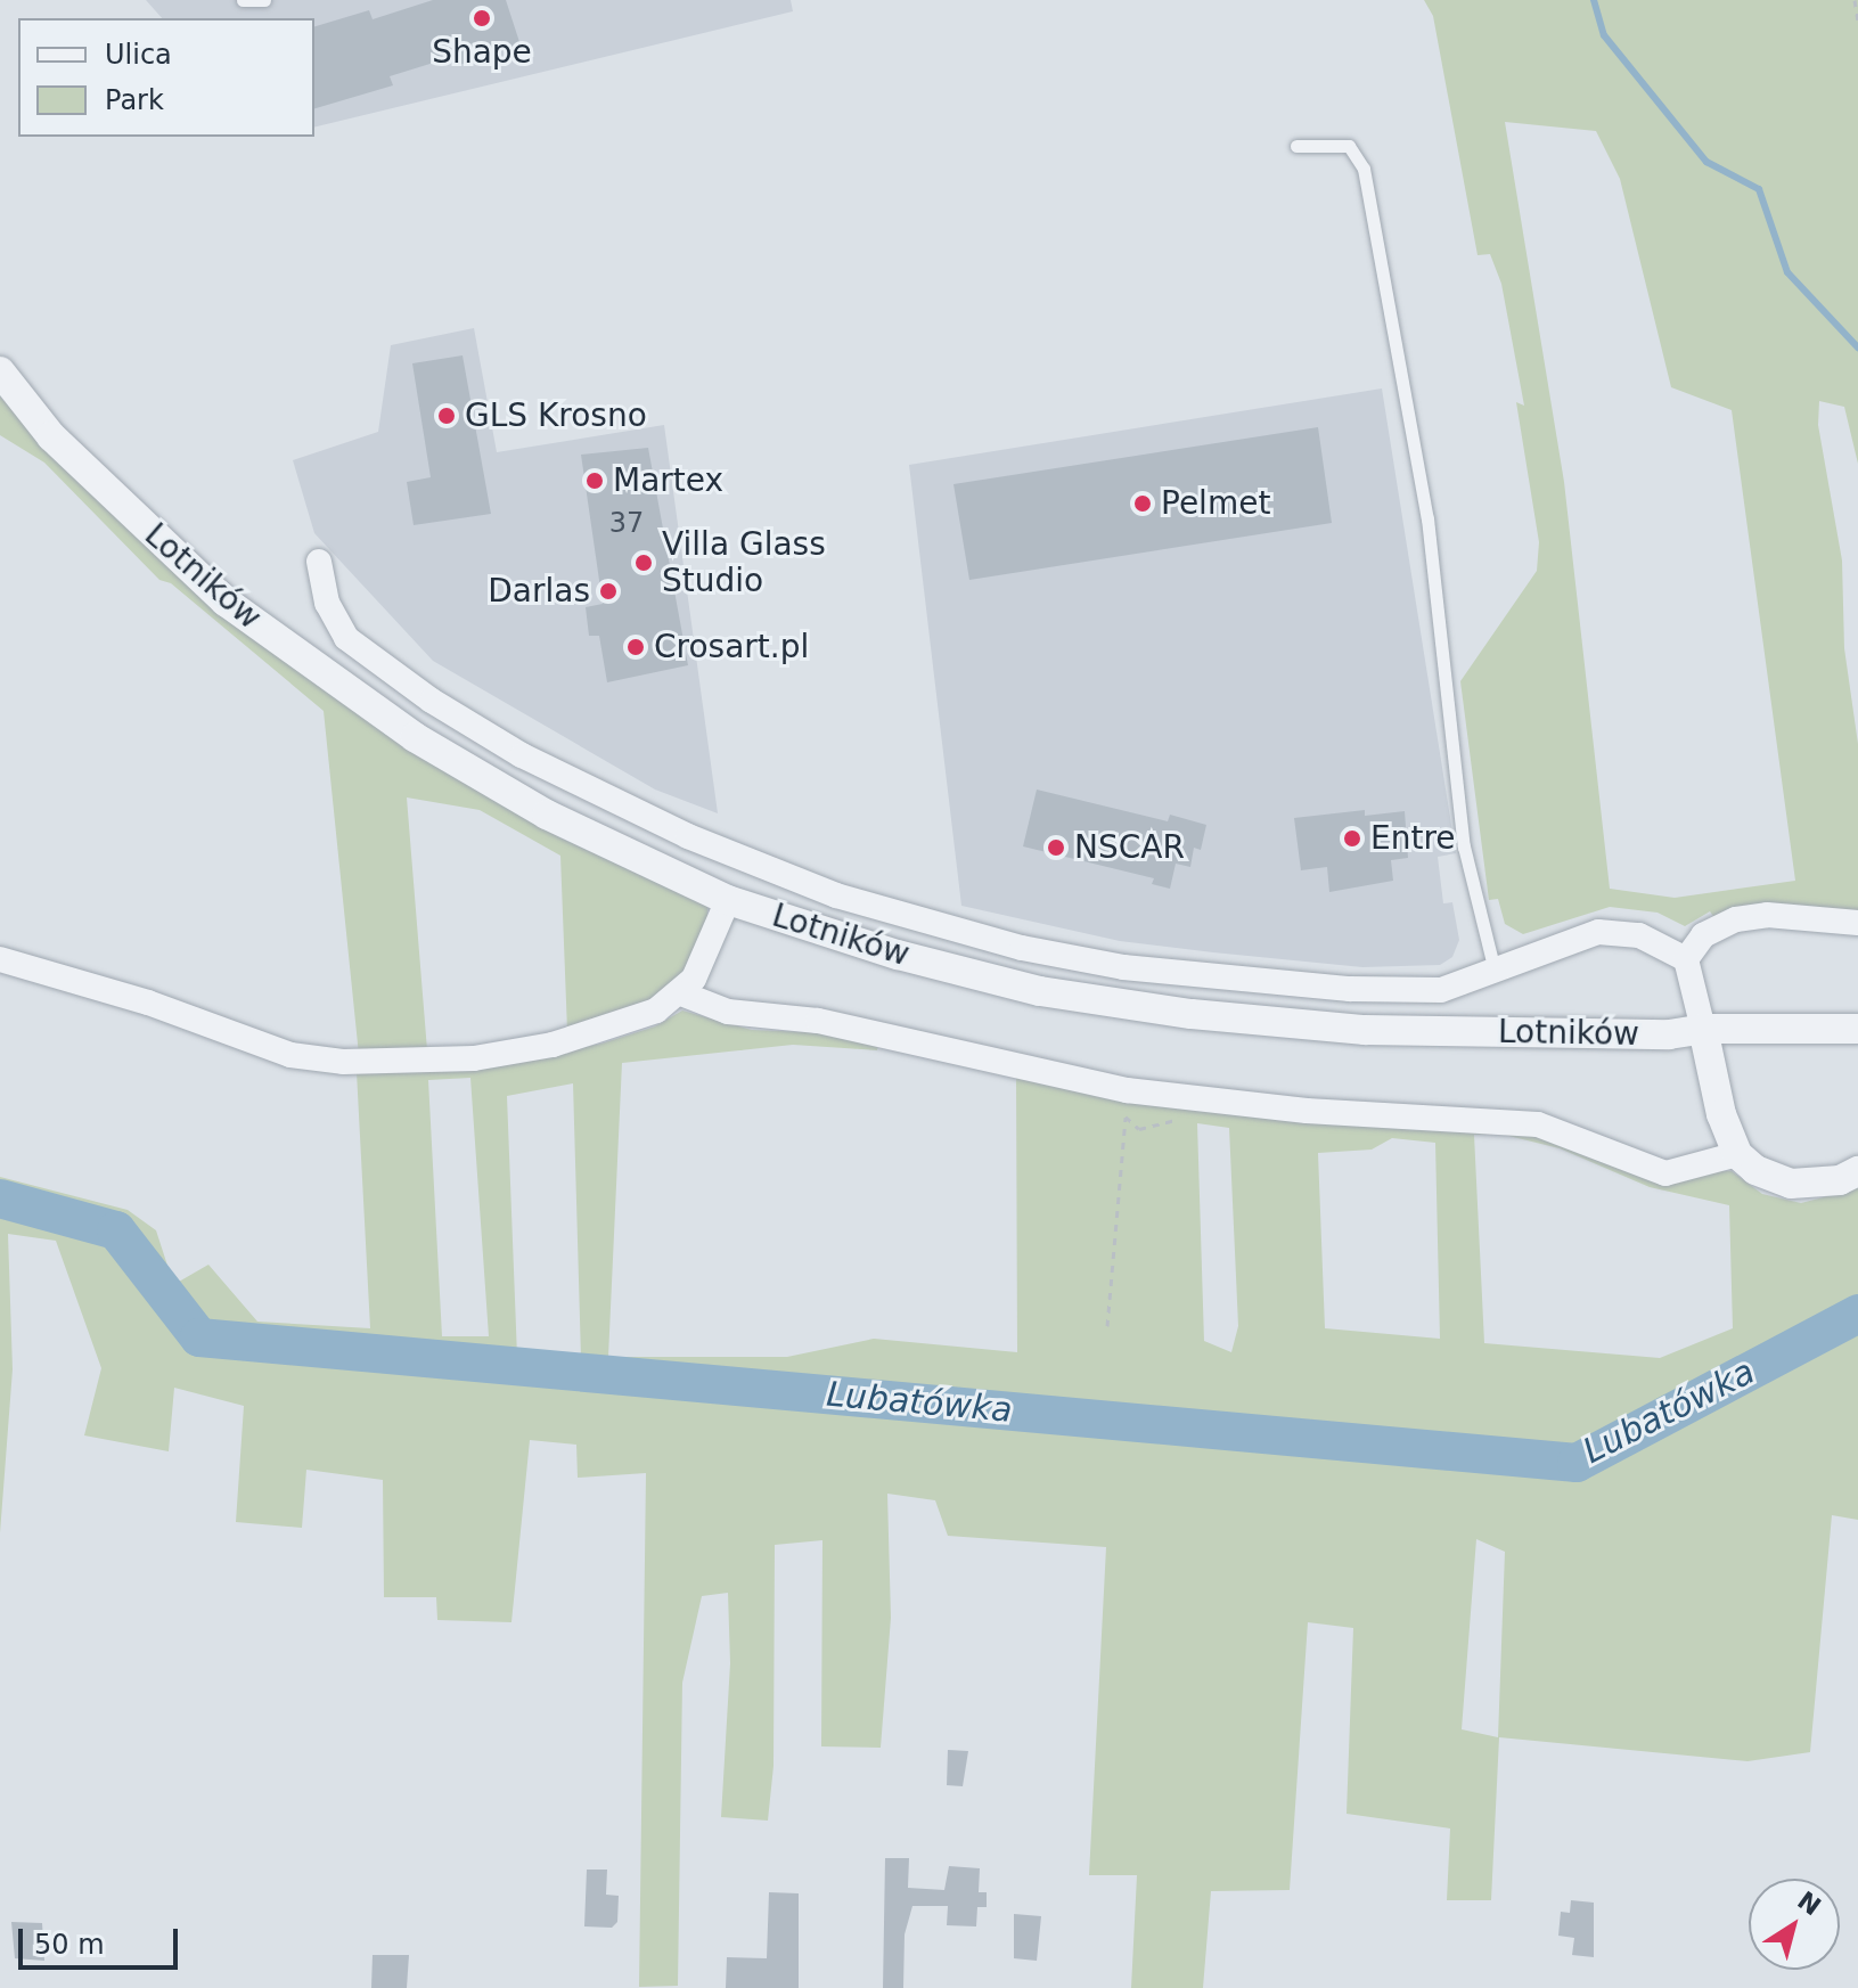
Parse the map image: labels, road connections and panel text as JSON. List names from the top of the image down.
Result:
{
  "streets": {
    "street": ["Lotników"]
  },
  "water": ["Lubatówka"],
  "places": [
    "Shape",
    "GLS Krosno",
    "Martex",
    "Pelmet",
    "Villa Glass Studio",
    "Darlas",
    "Crosart.pl",
    "Entre",
    "NSCAR"
  ],
  "house_numbers": ["37"],
  "legend": ["Ulica", "Park"],
  "scale_bar": "50 m",
  "north": "top right"
}
